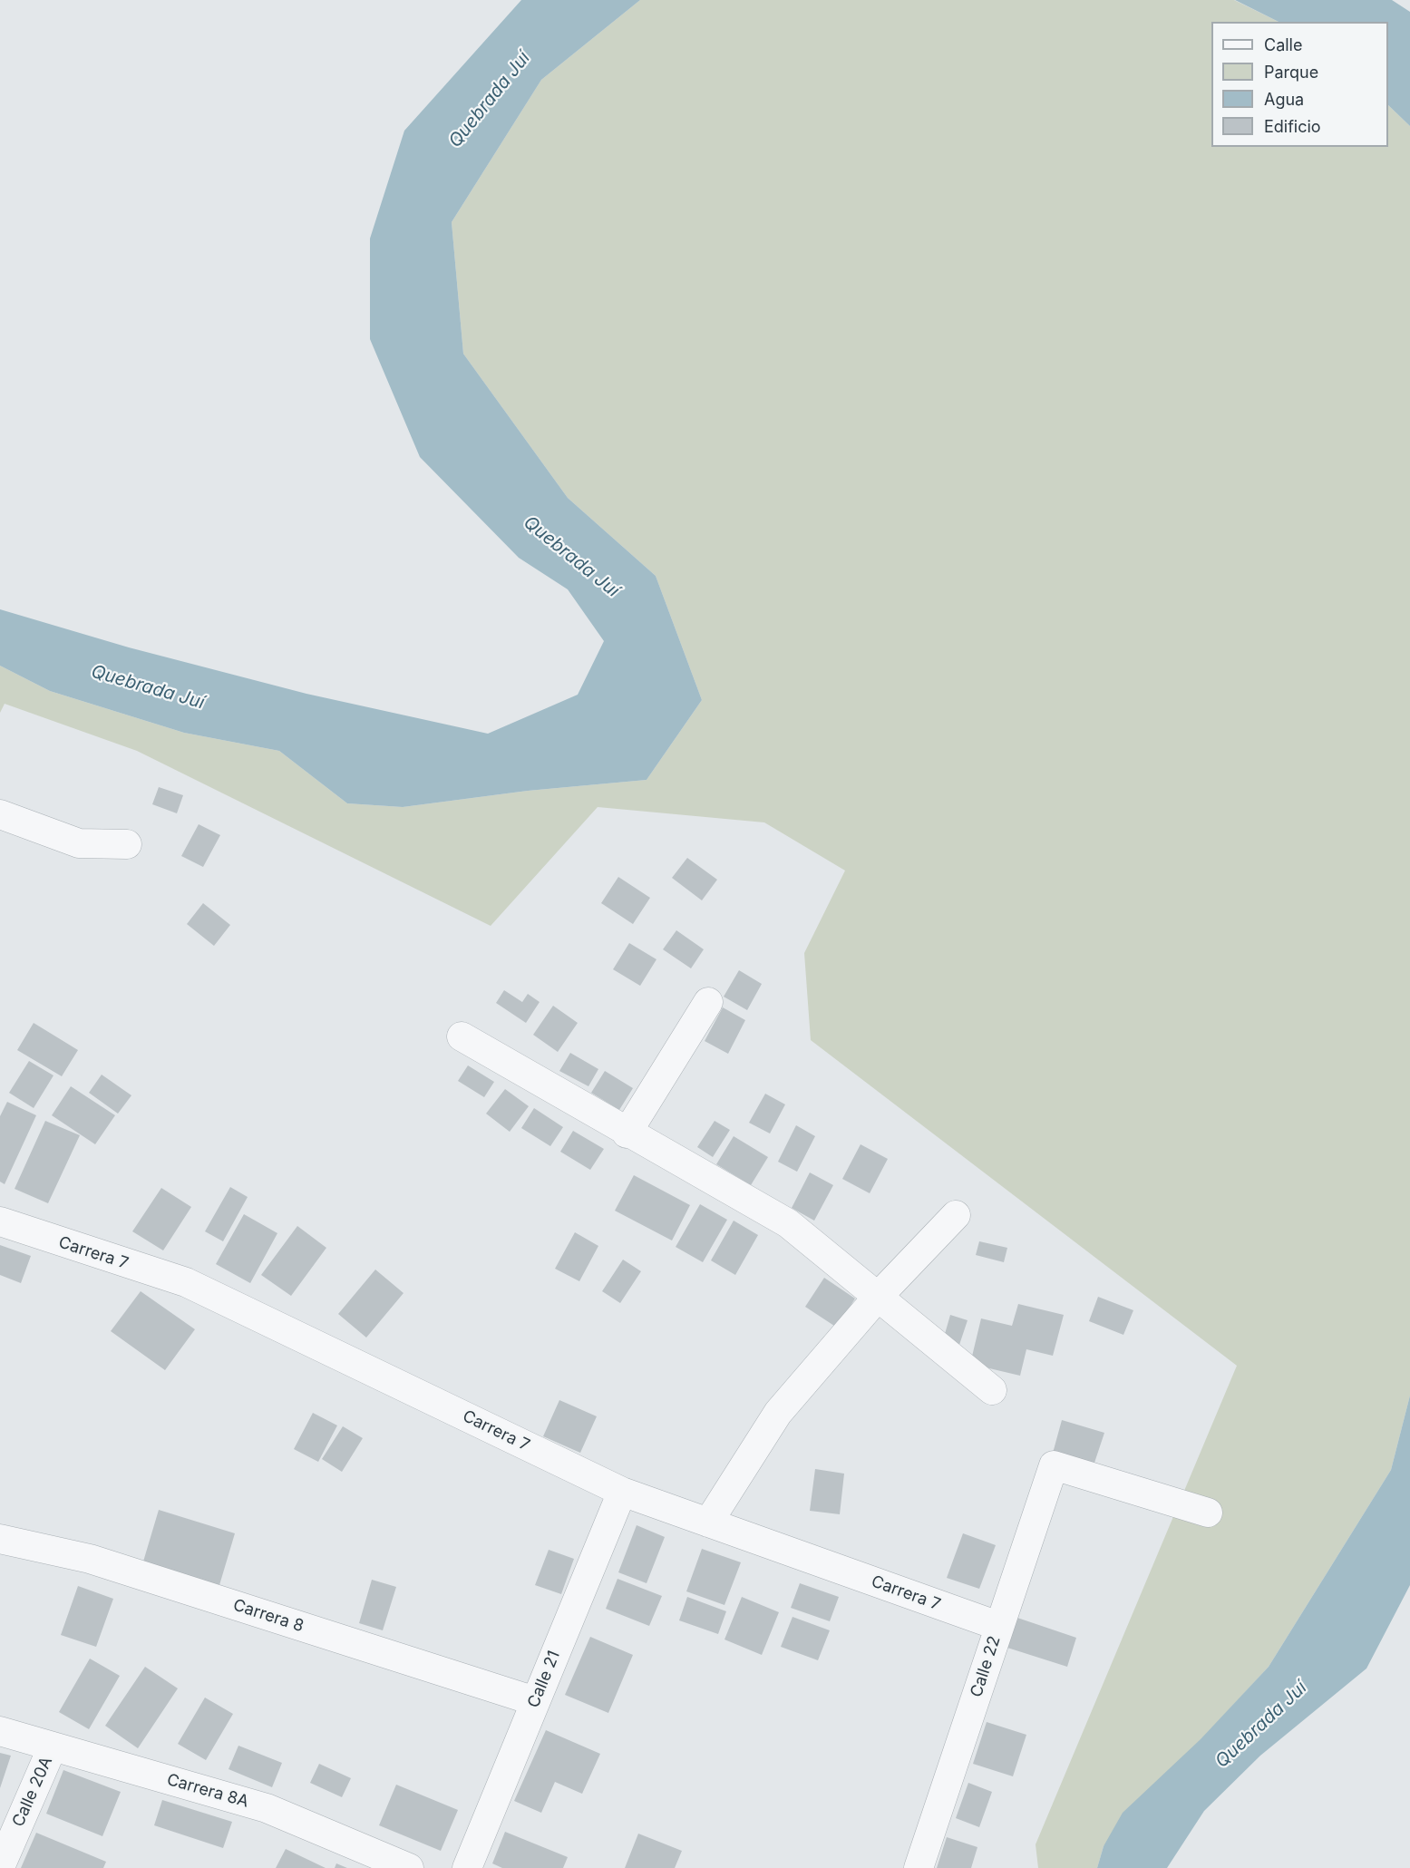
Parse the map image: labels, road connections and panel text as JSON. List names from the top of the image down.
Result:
{
  "streets": {
    "street": [
      "Carrera 7",
      "Carrera 8",
      "Calle 22",
      "Calle 21",
      "Carrera 8A",
      "Calle 20A"
    ]
  },
  "crossings": [
    ["Carrera 7", "Calle 22"],
    ["Carrera 7", "Calle 21"],
    ["Carrera 8", "Calle 21"],
    ["Carrera 8A", "Calle 20A"]
  ],
  "water": ["Quebrada Juí"],
  "legend": [
    "Calle",
    "Parque",
    "Agua",
    "Edificio"
  ]
}
